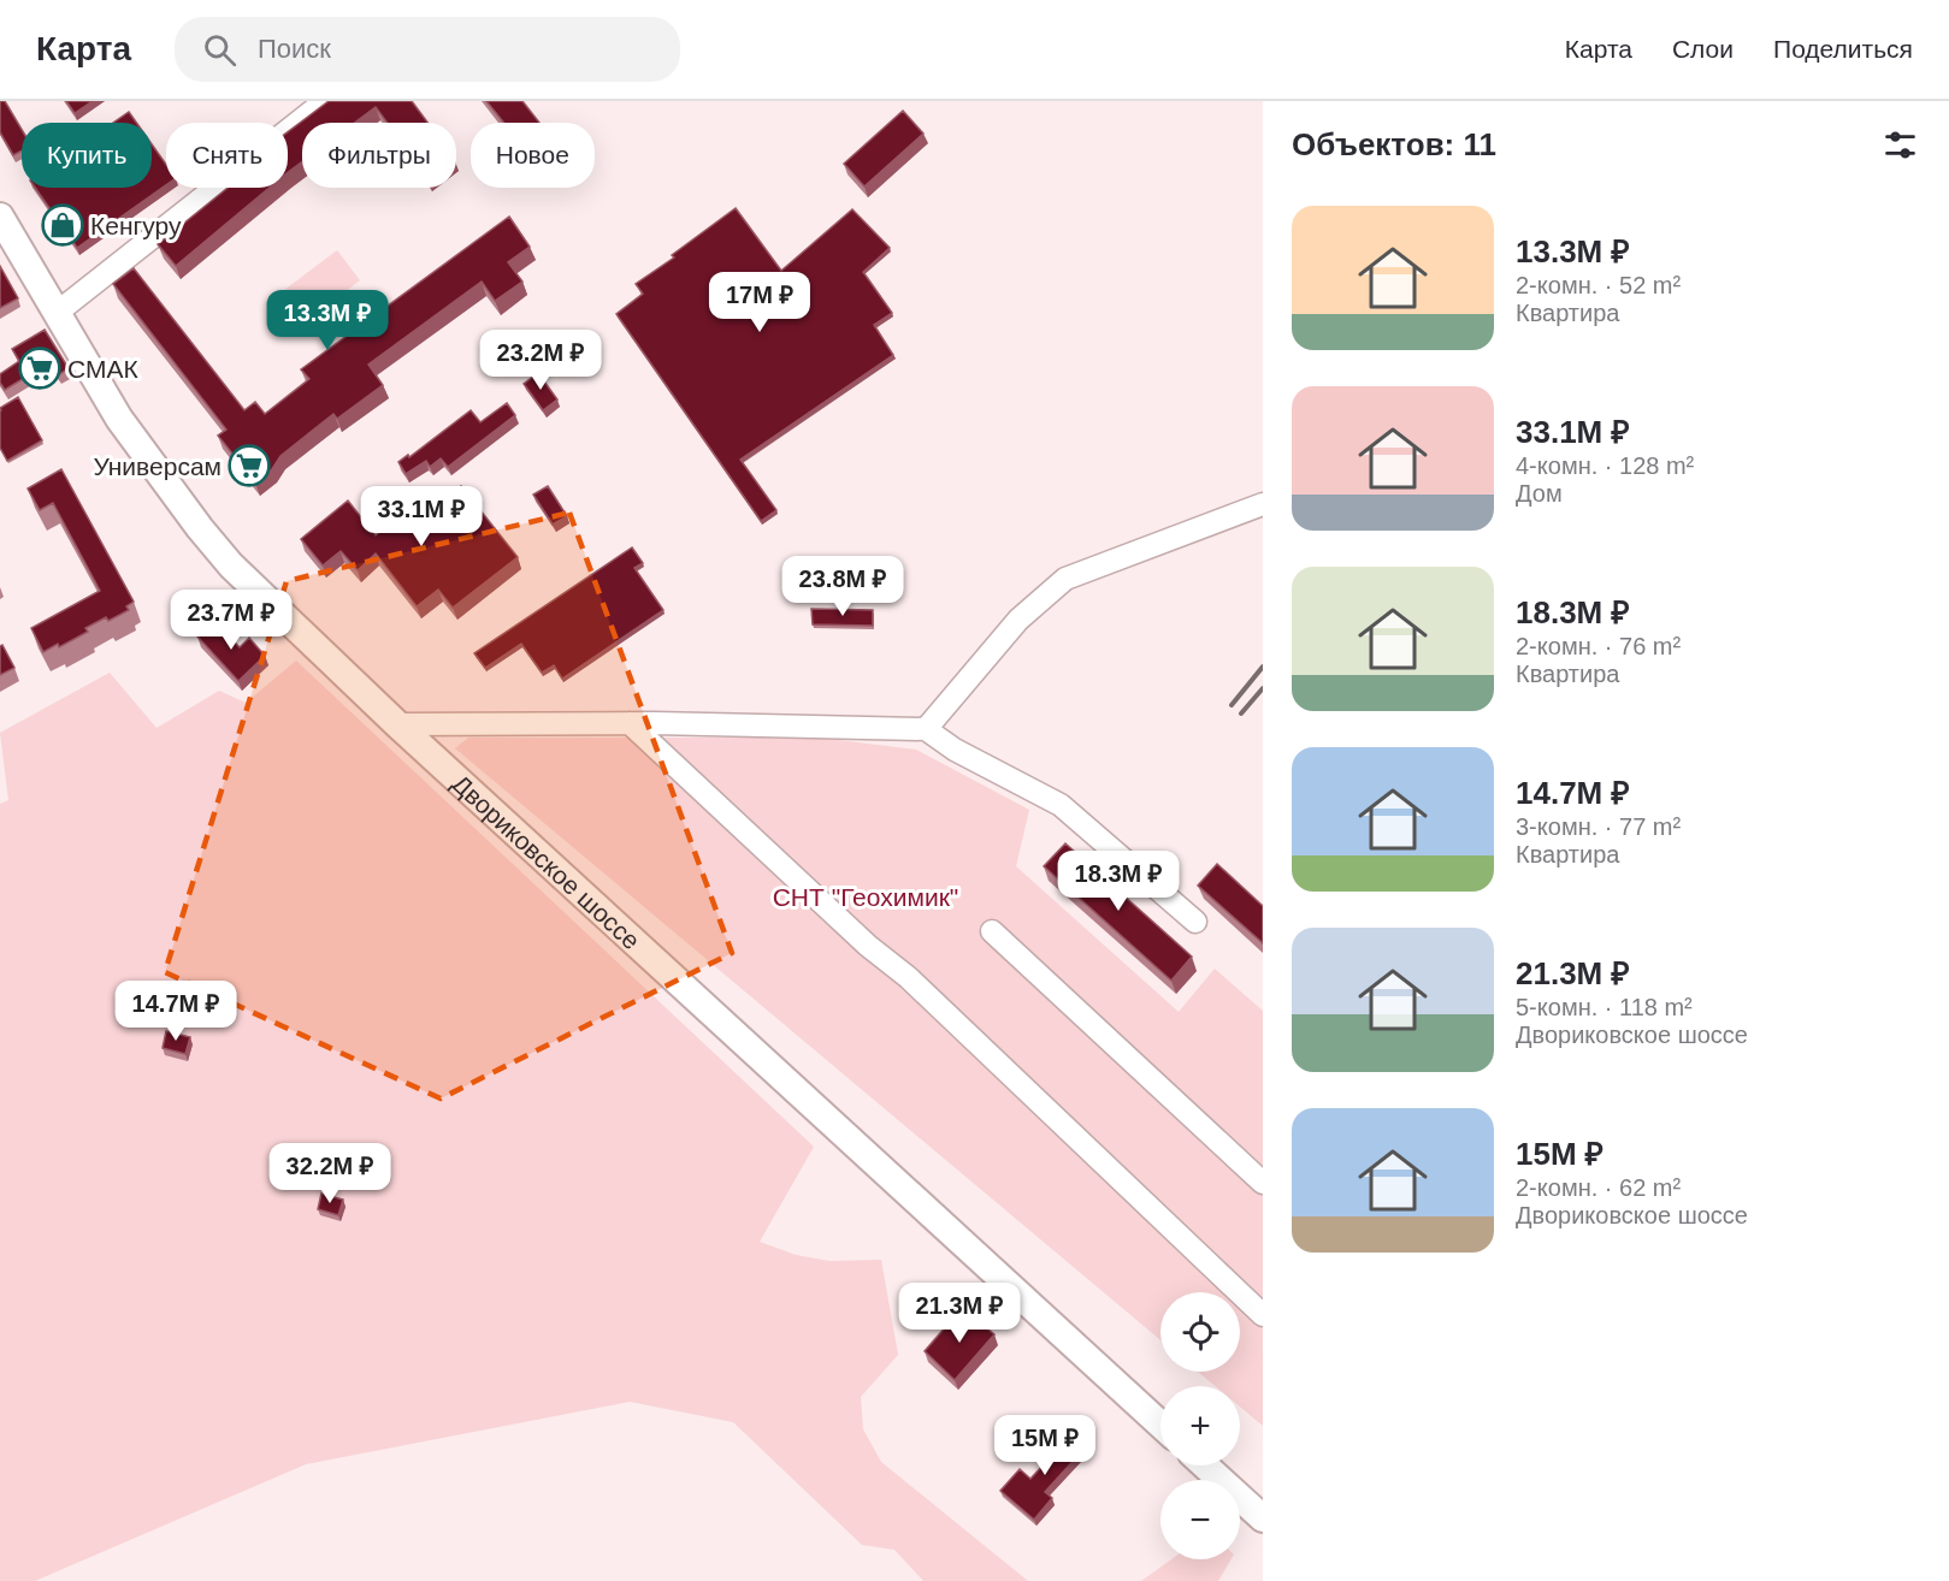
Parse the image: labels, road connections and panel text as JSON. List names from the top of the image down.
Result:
{
  "streets": {
    "main road": ["Двориковское шоссе"]
  },
  "parks": ["СНТ \"Геохимик\""],
  "places": {
    "shop": ["Кенгуру"],
    "supermarket": ["СМАК", "Универсам"]
  },
  "page": {
    "header": "Карта",
    "search": "Поиск",
    "nav": ["Карта", "Слои", "Поделиться"],
    "heading": "Объектов: 11",
    "chip": [
      "Купить",
      "Снять",
      "Фильтры",
      "Новое"
    ],
    "list": [
      {
        "name": "13.3M ₽",
        "note": "2-комн. · 52 m² · Квартира"
      },
      {
        "name": "33.1M ₽",
        "note": "4-комн. · 128 m² · Дом"
      },
      {
        "name": "18.3M ₽",
        "note": "2-комн. · 76 m² · Квартира"
      },
      {
        "name": "14.7M ₽",
        "note": "3-комн. · 77 m² · Квартира"
      },
      {
        "name": "21.3M ₽",
        "note": "5-комн. · 118 m² · Двориковское шоссе"
      },
      {
        "name": "15M ₽",
        "note": "2-комн. · 62 m² · Двориковское шоссе"
      }
    ],
    "price": [
      "17M ₽",
      "13.3M ₽",
      "23.2M ₽",
      "33.1M ₽",
      "23.8M ₽",
      "23.7M ₽",
      "18.3M ₽",
      "14.7M ₽",
      "32.2M ₽",
      "21.3M ₽",
      "15M ₽"
    ],
    "map_buttons": ["+", "−"]
  }
}
